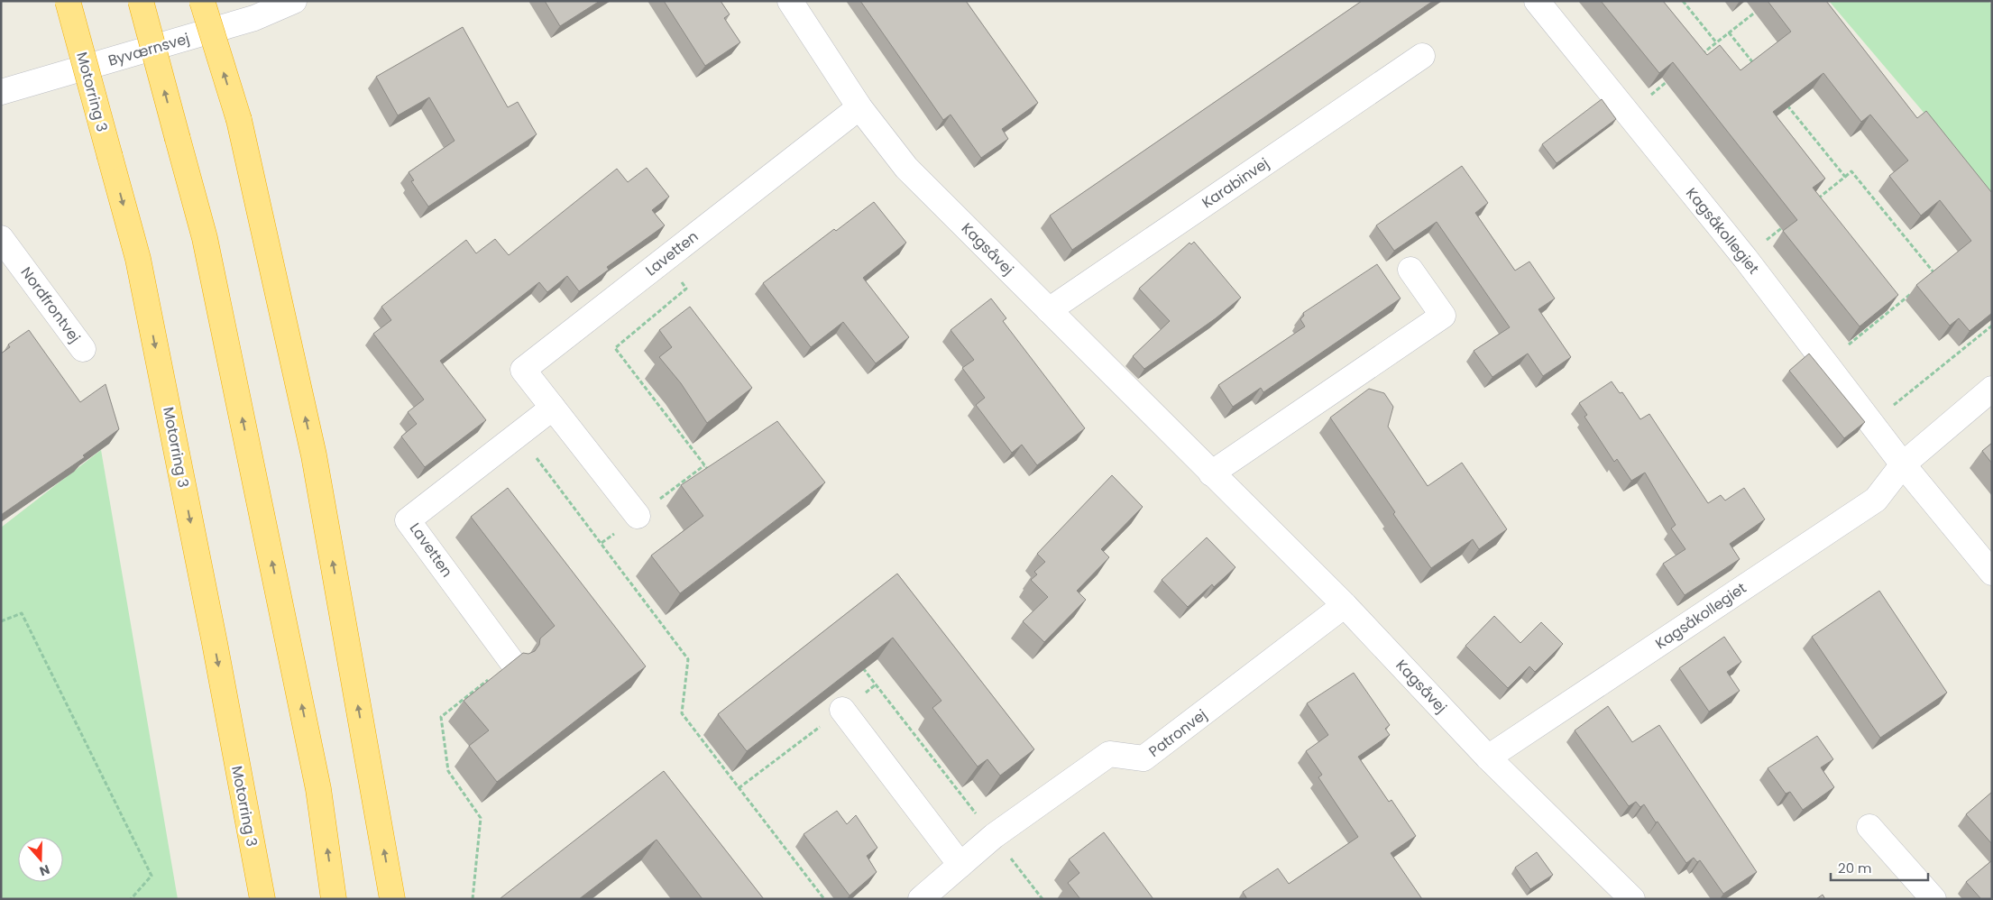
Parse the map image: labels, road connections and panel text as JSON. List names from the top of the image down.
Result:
{
  "streets": {
    "highway": ["Motorring 3"],
    "street": [
      "Byværnsvej",
      "Karabinvej",
      "Kagsåkollegiet",
      "Kagsåvej",
      "Lavetten",
      "Nordfrontvej",
      "Patronvej"
    ]
  },
  "crossings": [
    ["Karabinvej", "Kagsåvej"],
    ["Kagsåkollegiet", "Kagsåvej"],
    ["Kagsåvej", "Lavetten"],
    ["Kagsåvej", "Patronvej"]
  ],
  "scale_bar": "20 m",
  "north": "bottom"
}
